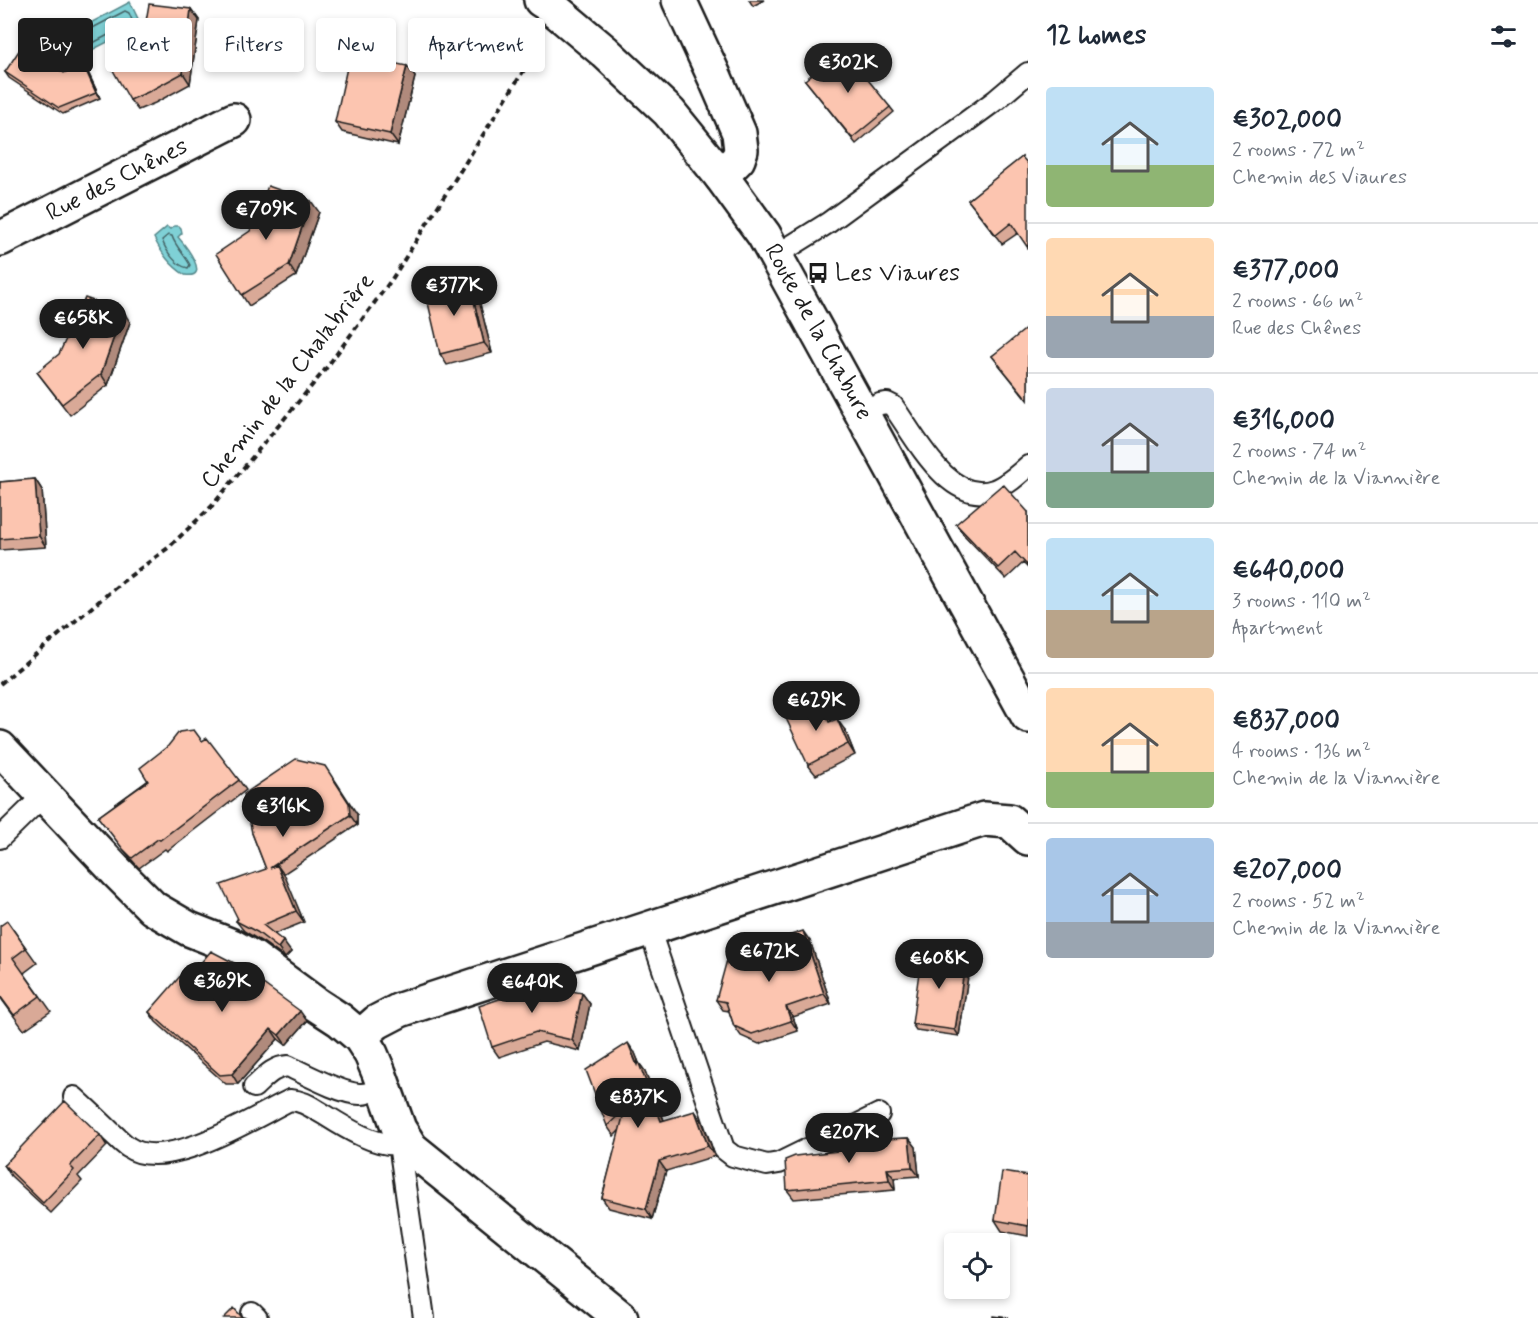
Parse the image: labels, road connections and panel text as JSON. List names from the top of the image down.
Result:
{
  "streets": {
    "street": ["Rue des Chênes", "Route de la Chabure"],
    "path": ["Chemin de la Chalabrière"]
  },
  "crossings": [
    ["Route de la Chabure", "Chemin de la Chalabrière"]
  ],
  "places": {
    "bus stop": ["Les Viaures"]
  },
  "page": {
    "heading": "12 homes",
    "chip": [
      "Buy",
      "Rent",
      "Filters",
      "New",
      "Apartment"
    ],
    "price": [
      "€302K",
      "€709K",
      "€377K",
      "€658K",
      "€629K",
      "€316K",
      "€672K",
      "€608K",
      "€369K",
      "€640K",
      "€837K",
      "€207K"
    ],
    "list": [
      {
        "name": "€302,000",
        "note": "2 rooms · 72 m² · Chemin des Viaures"
      },
      {
        "name": "€377,000",
        "note": "2 rooms · 66 m² · Rue des Chênes"
      },
      {
        "name": "€316,000",
        "note": "2 rooms · 74 m² · Chemin de la Viannière"
      },
      {
        "name": "€640,000",
        "note": "3 rooms · 110 m² · Apartment"
      },
      {
        "name": "€837,000",
        "note": "4 rooms · 136 m² · Chemin de la Viannière"
      },
      {
        "name": "€207,000",
        "note": "2 rooms · 52 m² · Chemin de la Viannière"
      }
    ]
  }
}
